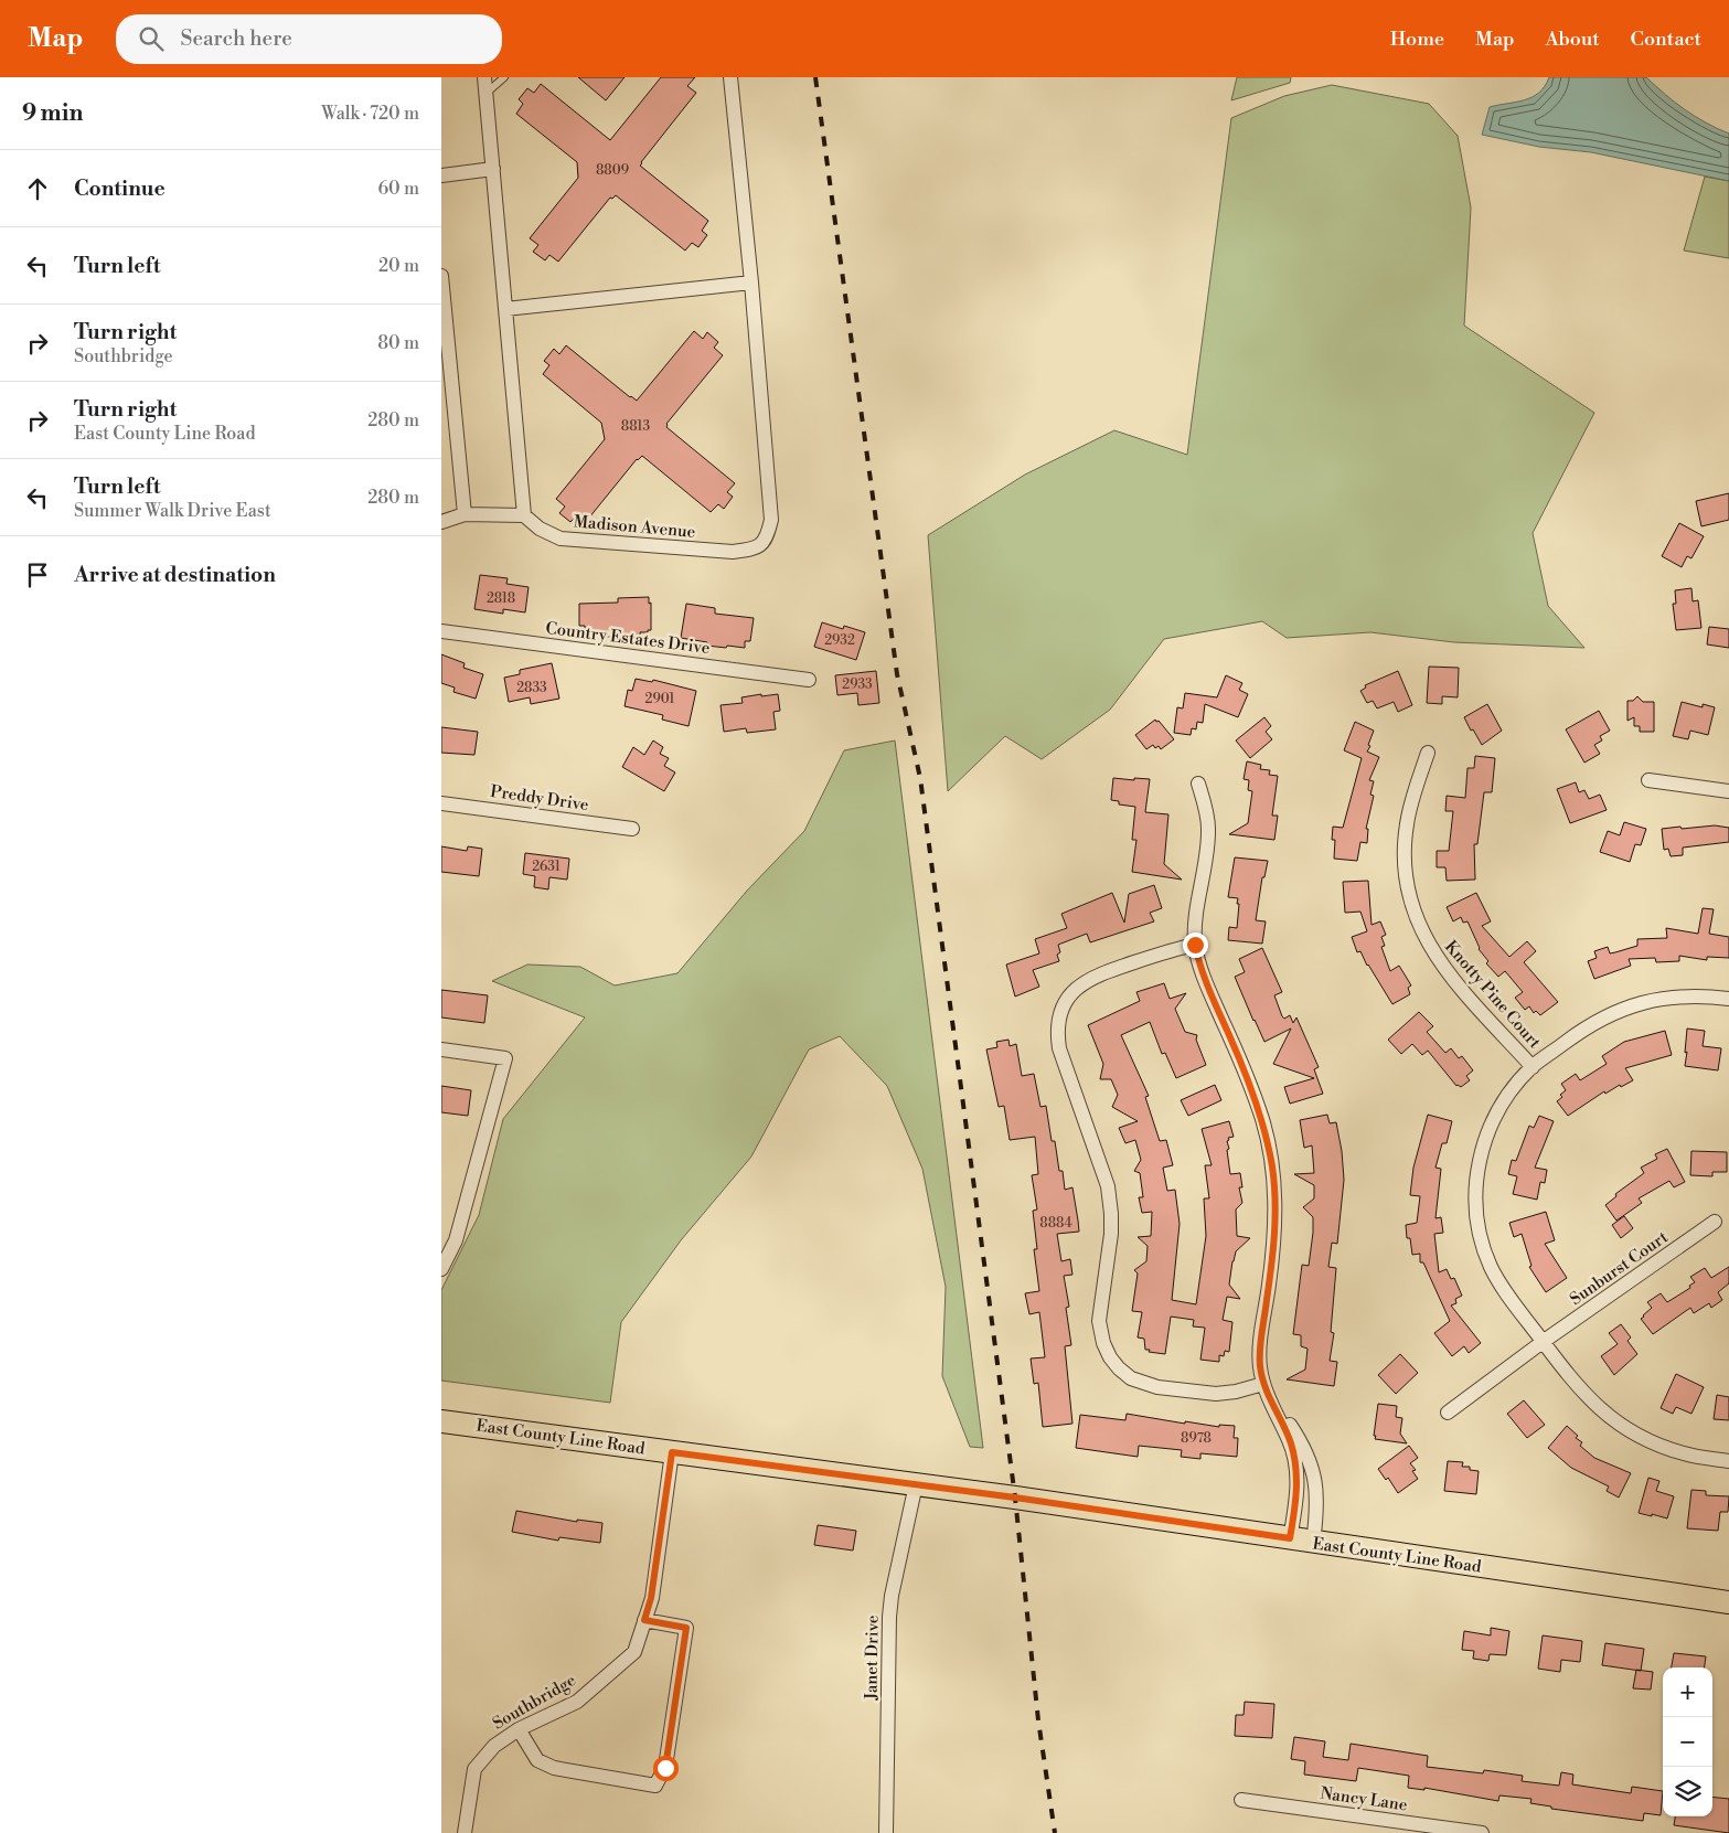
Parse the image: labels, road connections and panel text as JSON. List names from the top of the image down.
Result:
{
  "streets": {
    "main road": ["East County Line Road"],
    "street": [
      "Madison Avenue",
      "Country Estates Drive",
      "Preddy Drive",
      "Knotty Pine Court",
      "Sunburst Court",
      "Janet Drive",
      "Southbridge",
      "Nancy Lane"
    ]
  },
  "crossings": [
    ["East County Line Road", "Janet Drive"],
    ["East County Line Road", "Southbridge"]
  ],
  "house_numbers": [
    "8809",
    "8813",
    "2818",
    "2932",
    "2933",
    "2833",
    "2901",
    "2631",
    "8884",
    "8978"
  ],
  "page": {
    "header": "Map",
    "search": "Search here",
    "nav": [
      "Home",
      "Map",
      "About",
      "Contact"
    ],
    "heading": ["9 min", "Walk · 720 m"],
    "list": [
      ["Continue", "60 m"],
      ["Turn left", "20 m"],
      ["Turn right", "Southbridge", "80 m"],
      ["Turn right", "East County Line Road", "280 m"],
      ["Turn left", "Summer Walk Drive East", "280 m"],
      "Arrive at destination"
    ],
    "map_buttons": ["+", "−"]
  }
}
